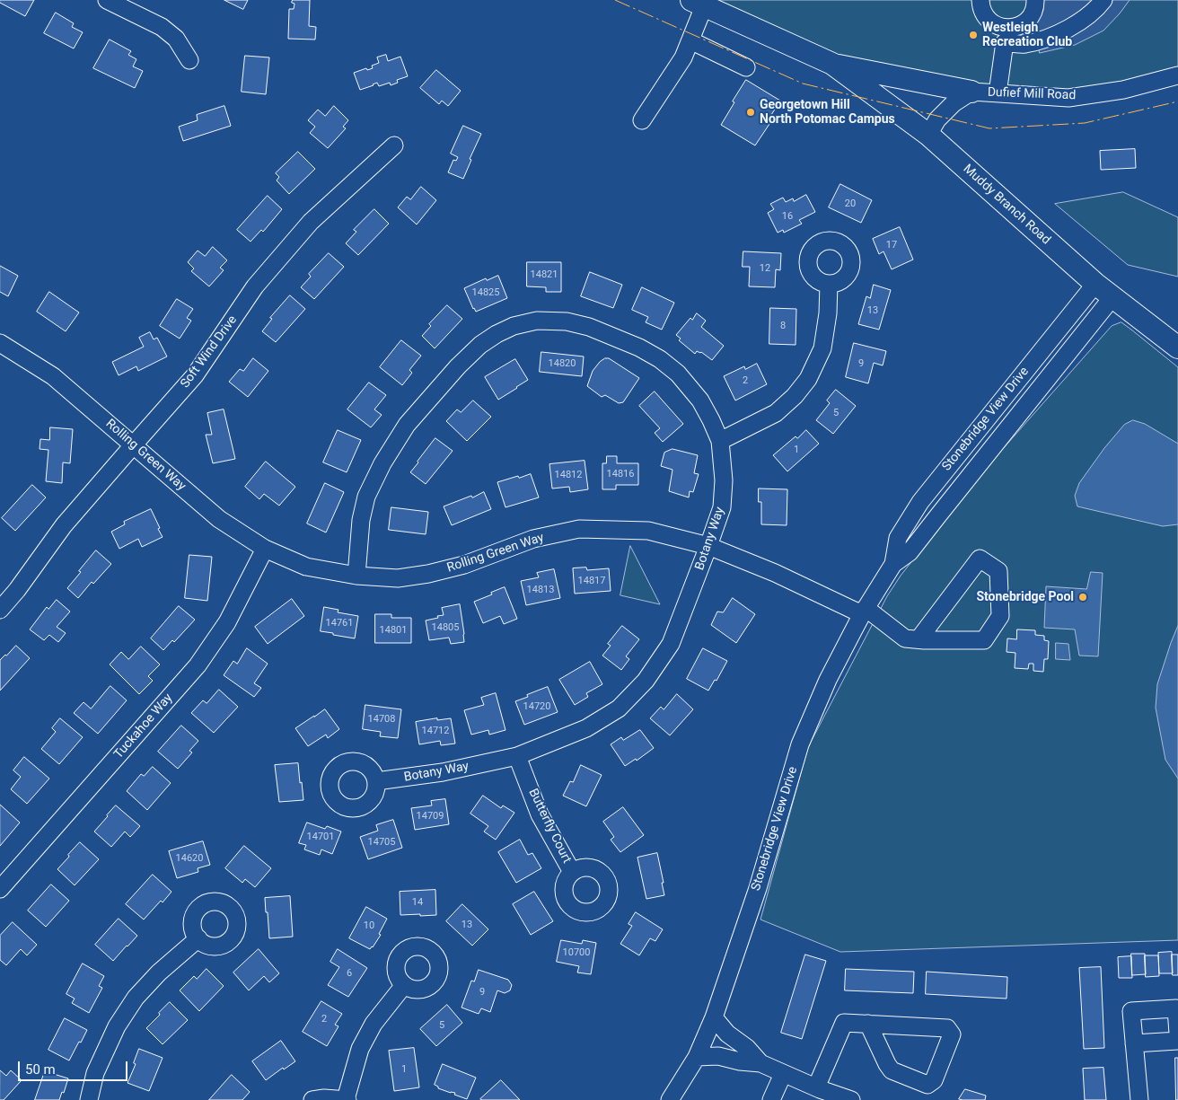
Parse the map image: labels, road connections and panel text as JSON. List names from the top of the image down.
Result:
{
  "streets": {
    "main road": ["Muddy Branch Road"],
    "street": [
      "Dufief Mill Road",
      "Soft Wind Drive",
      "Stonebridge View Drive",
      "Rolling Green Way",
      "Botany Way",
      "Tuckahoe Way",
      "Butterfly Court"
    ]
  },
  "crossings": [
    ["Dufief Mill Road", "Muddy Branch Road"],
    ["Muddy Branch Road", "Stonebridge View Drive"],
    ["Soft Wind Drive", "Rolling Green Way"],
    ["Stonebridge View Drive", "Rolling Green Way"],
    ["Rolling Green Way", "Botany Way"],
    ["Rolling Green Way", "Tuckahoe Way"],
    ["Botany Way", "Butterfly Court"]
  ],
  "places": ["Westleigh Recreation Club", "Georgetown Hill North Potomac Campus", "Stonebridge Pool"],
  "house_numbers": [
    "20",
    "16",
    "17",
    "12",
    "14821",
    "14825",
    "13",
    "8",
    "14820",
    "9",
    "2",
    "5",
    "1",
    "14816",
    "14812",
    "14817",
    "14813",
    "14761",
    "14805",
    "14801",
    "14720",
    "14708",
    "14712",
    "14709",
    "14701",
    "14705",
    "14620",
    "14",
    "13",
    "10",
    "10700",
    "6",
    "9",
    "2",
    "5",
    "1"
  ],
  "scale_bar": "50 m"
}
